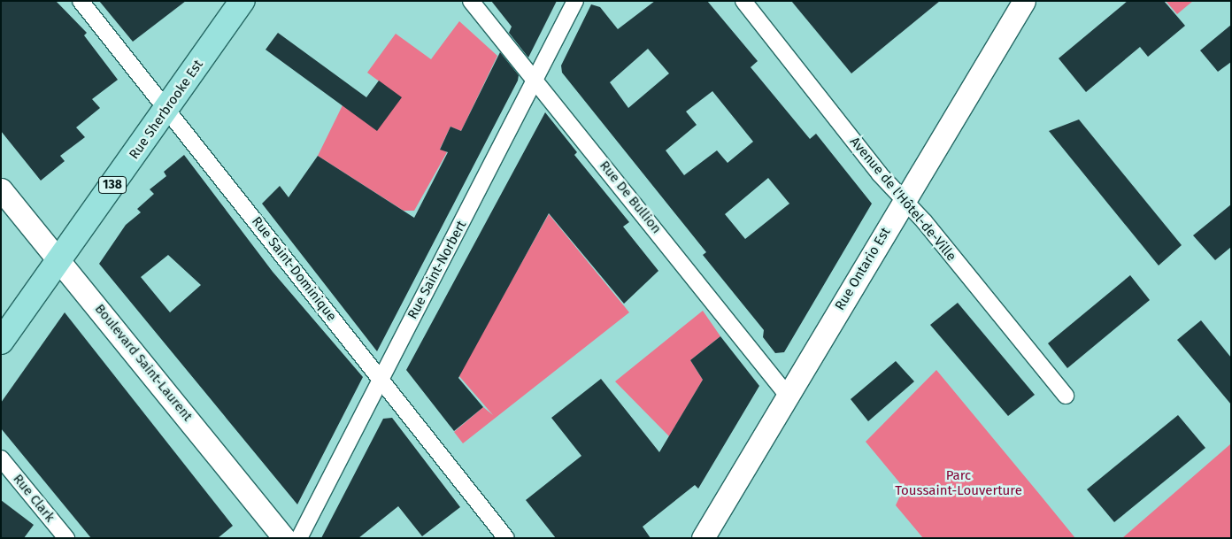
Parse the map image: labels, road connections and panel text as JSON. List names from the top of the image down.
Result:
{
  "streets": {
    "main road": [
      "Rue Sherbrooke Est",
      "138",
      "Rue Ontario Est",
      "Boulevard Saint-Laurent"
    ],
    "street": [
      "Rue De Bullion",
      "Avenue de l'Hôtel-de-Ville",
      "Rue Saint-Dominique",
      "Rue Saint-Norbert",
      "Rue Clark"
    ]
  },
  "crossings": [
    ["Rue Sherbrooke Est", "138"],
    ["Rue Sherbrooke Est", "Rue Saint-Dominique"],
    ["Rue Sherbrooke Est", "Boulevard Saint-Laurent"],
    ["138", "Boulevard Saint-Laurent"],
    ["Rue De Bullion", "Rue Ontario Est"],
    ["Rue De Bullion", "Rue Saint-Norbert"],
    ["Avenue de l'Hôtel-de-Ville", "Rue Ontario Est"],
    ["Rue Saint-Dominique", "Rue Saint-Norbert"]
  ],
  "parks": ["Parc Toussaint-Louverture"]
}
